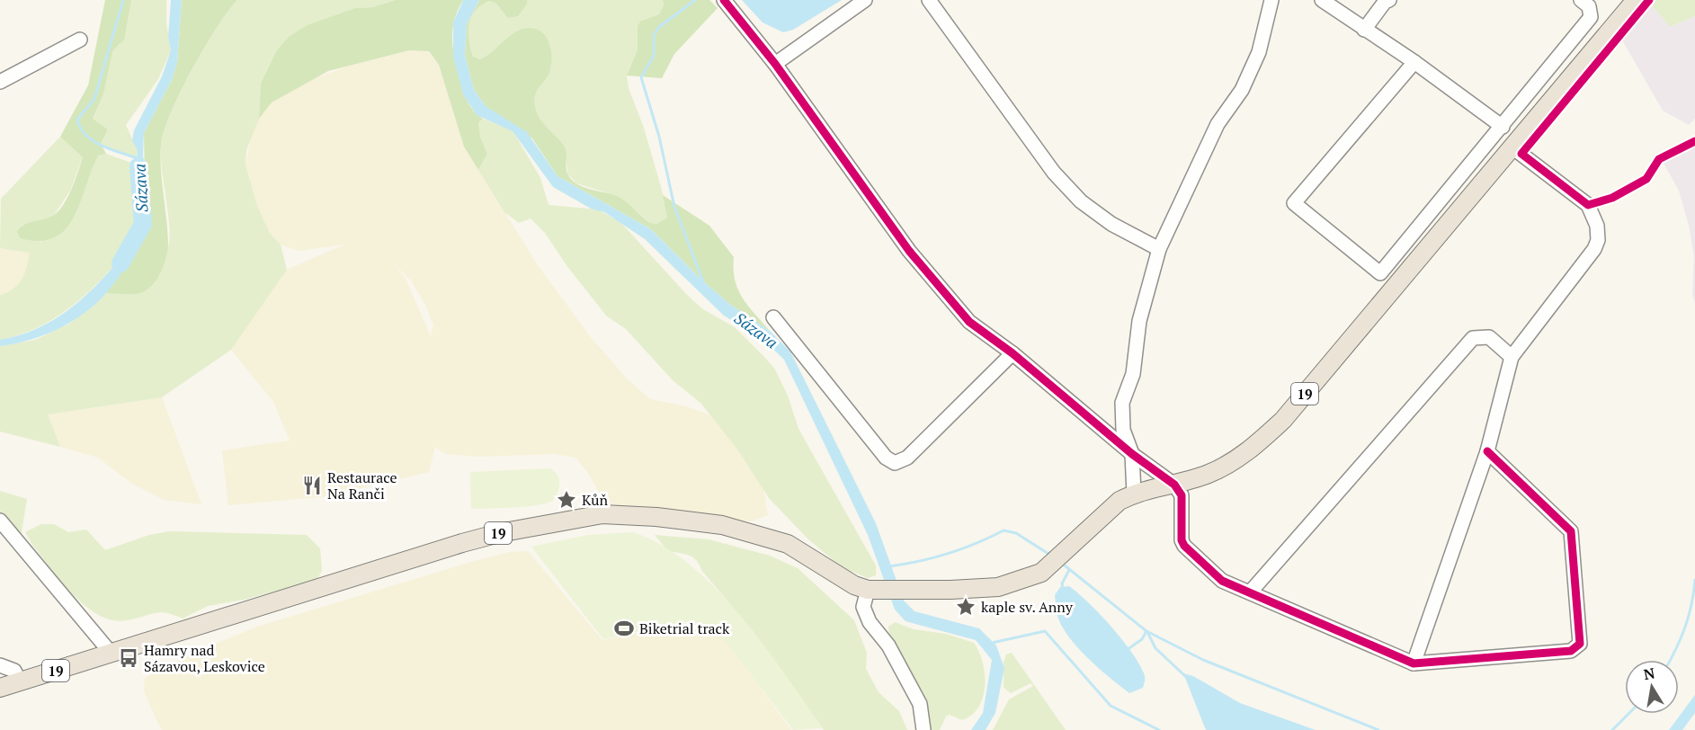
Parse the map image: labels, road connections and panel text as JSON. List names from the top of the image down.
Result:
{
  "streets": {
    "main road": ["19"]
  },
  "water": ["Sázava"],
  "places": {
    "restaurant": ["Restaurace Na Ranči"],
    "place": ["Kůň", "kaple sv. Anny"],
    "sports": ["Biketrial track"],
    "bus stop": ["Hamry nad Sázavou, Leskovice"]
  },
  "north": "top"
}
